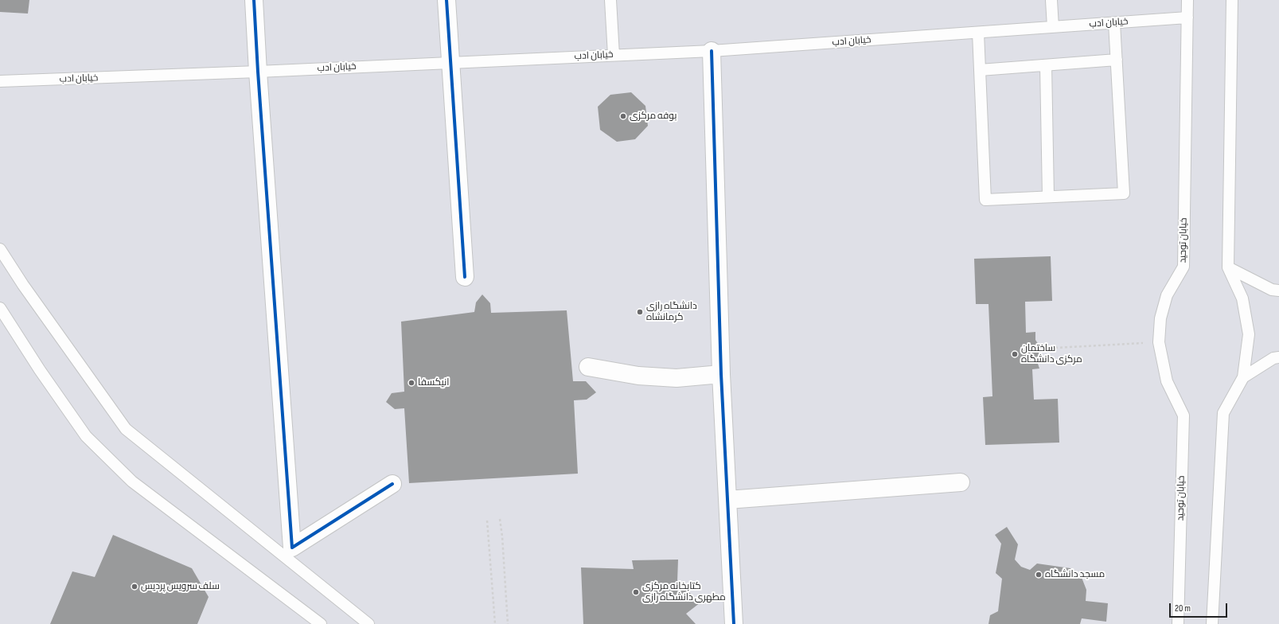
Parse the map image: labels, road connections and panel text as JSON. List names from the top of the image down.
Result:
{
  "streets": {
    "lane": ["خیابان ادب", "خیابان توحید"]
  },
  "crossings": [
    ["خیابان ادب", "خیابان توحید"]
  ],
  "places": [
    "بوفه مرکزی",
    "دانشگاه رازی کرمانشاه",
    "ساختمان مرکزی دانشگاه",
    "انیکسفا",
    "مسجد دانشگاه",
    "سلف سرویس پردیس",
    "کتابخانه مرکزی مطهری دانشگاه رازی"
  ],
  "scale_bar": "20 m"
}
